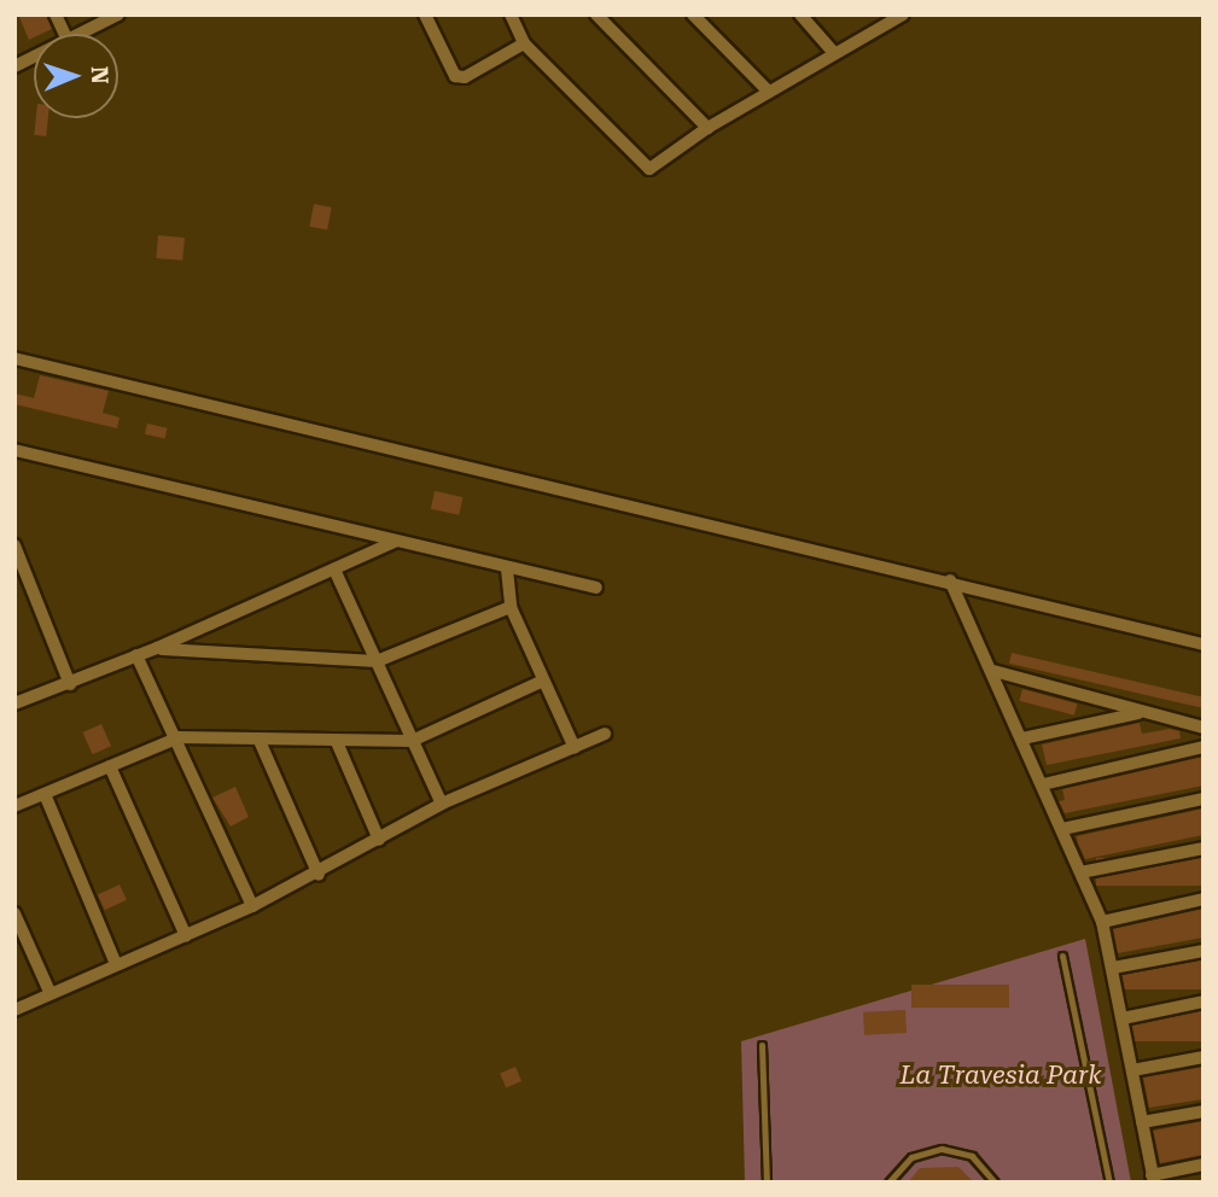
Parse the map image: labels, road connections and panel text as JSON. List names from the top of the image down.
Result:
{
  "parks": ["La Travesia Park"],
  "north": "right"
}
